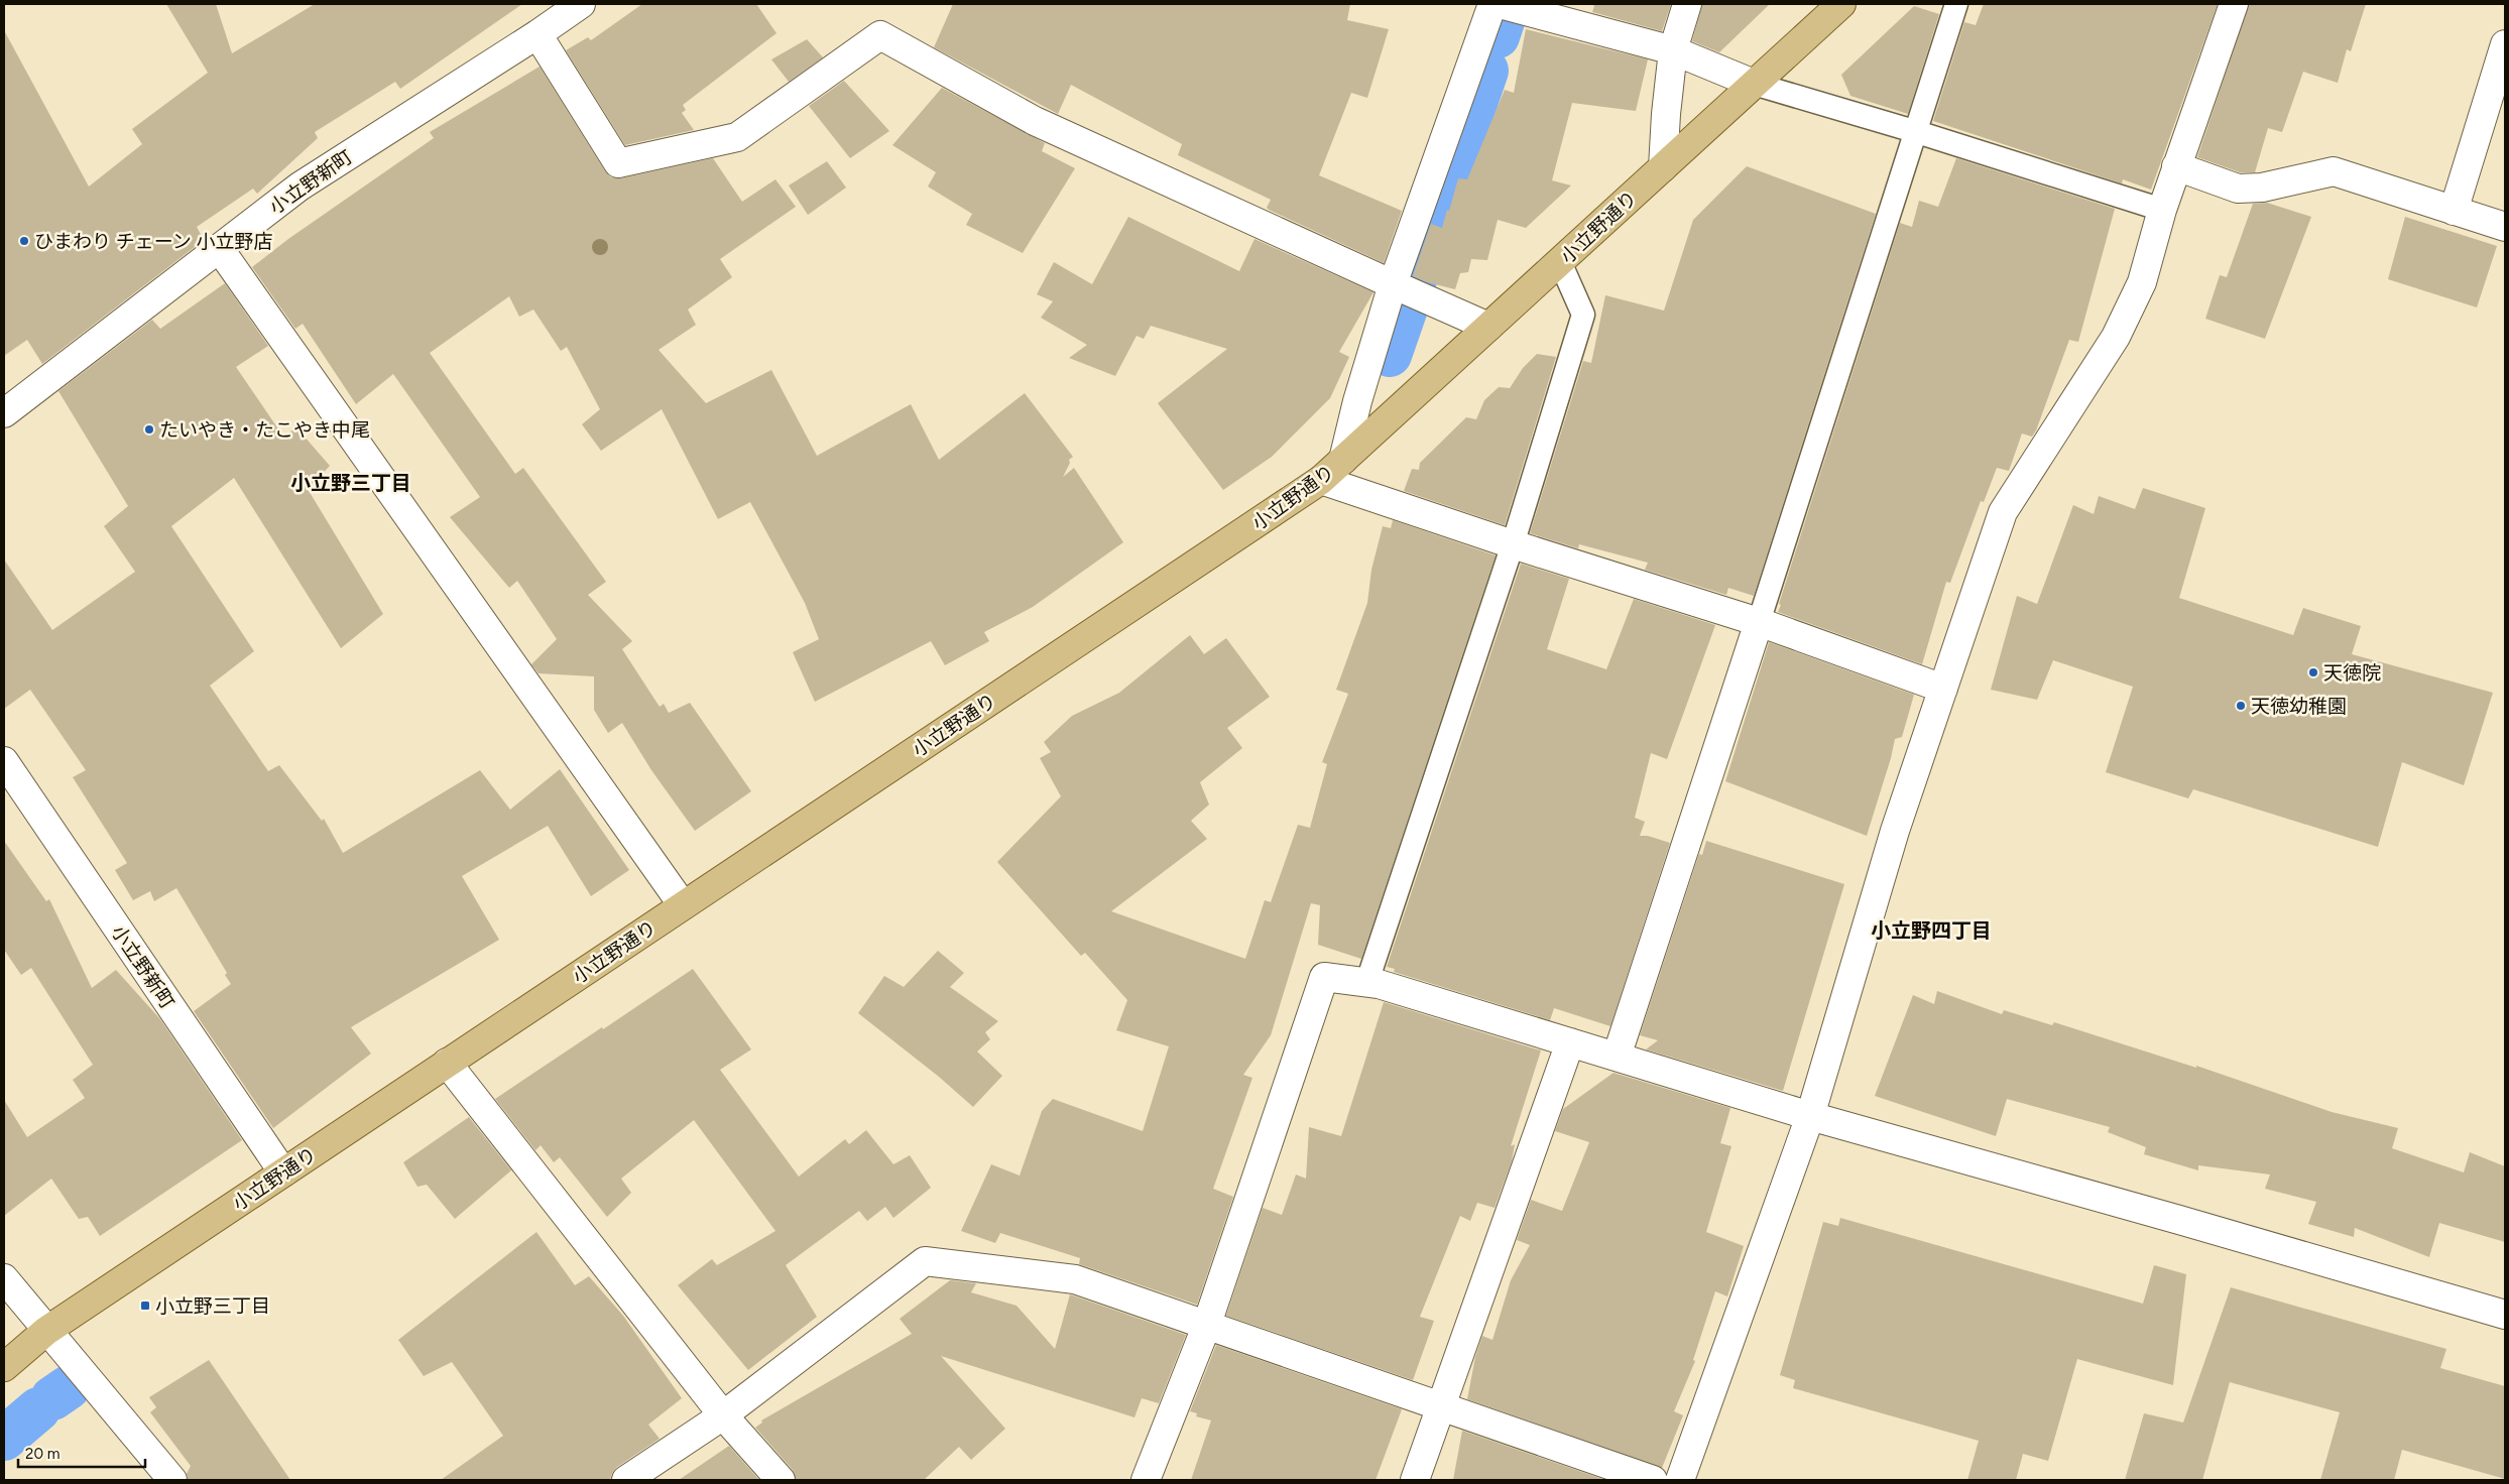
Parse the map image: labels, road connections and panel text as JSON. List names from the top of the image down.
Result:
{
  "streets": {
    "main road": ["小立野通り"],
    "street": ["小立野新町"]
  },
  "crossings": [
    ["小立野新町", "小立野通り"]
  ],
  "districts": ["小立野三丁目", "小立野四丁目"],
  "places": {
    "other": [
      "ひまわり チェーン 小立野店",
      "たいやき・たこやき中尾",
      "天徳院",
      "天徳幼稚園"
    ],
    "transit": ["小立野三丁目"]
  },
  "scale_bar": "20 m"
}
